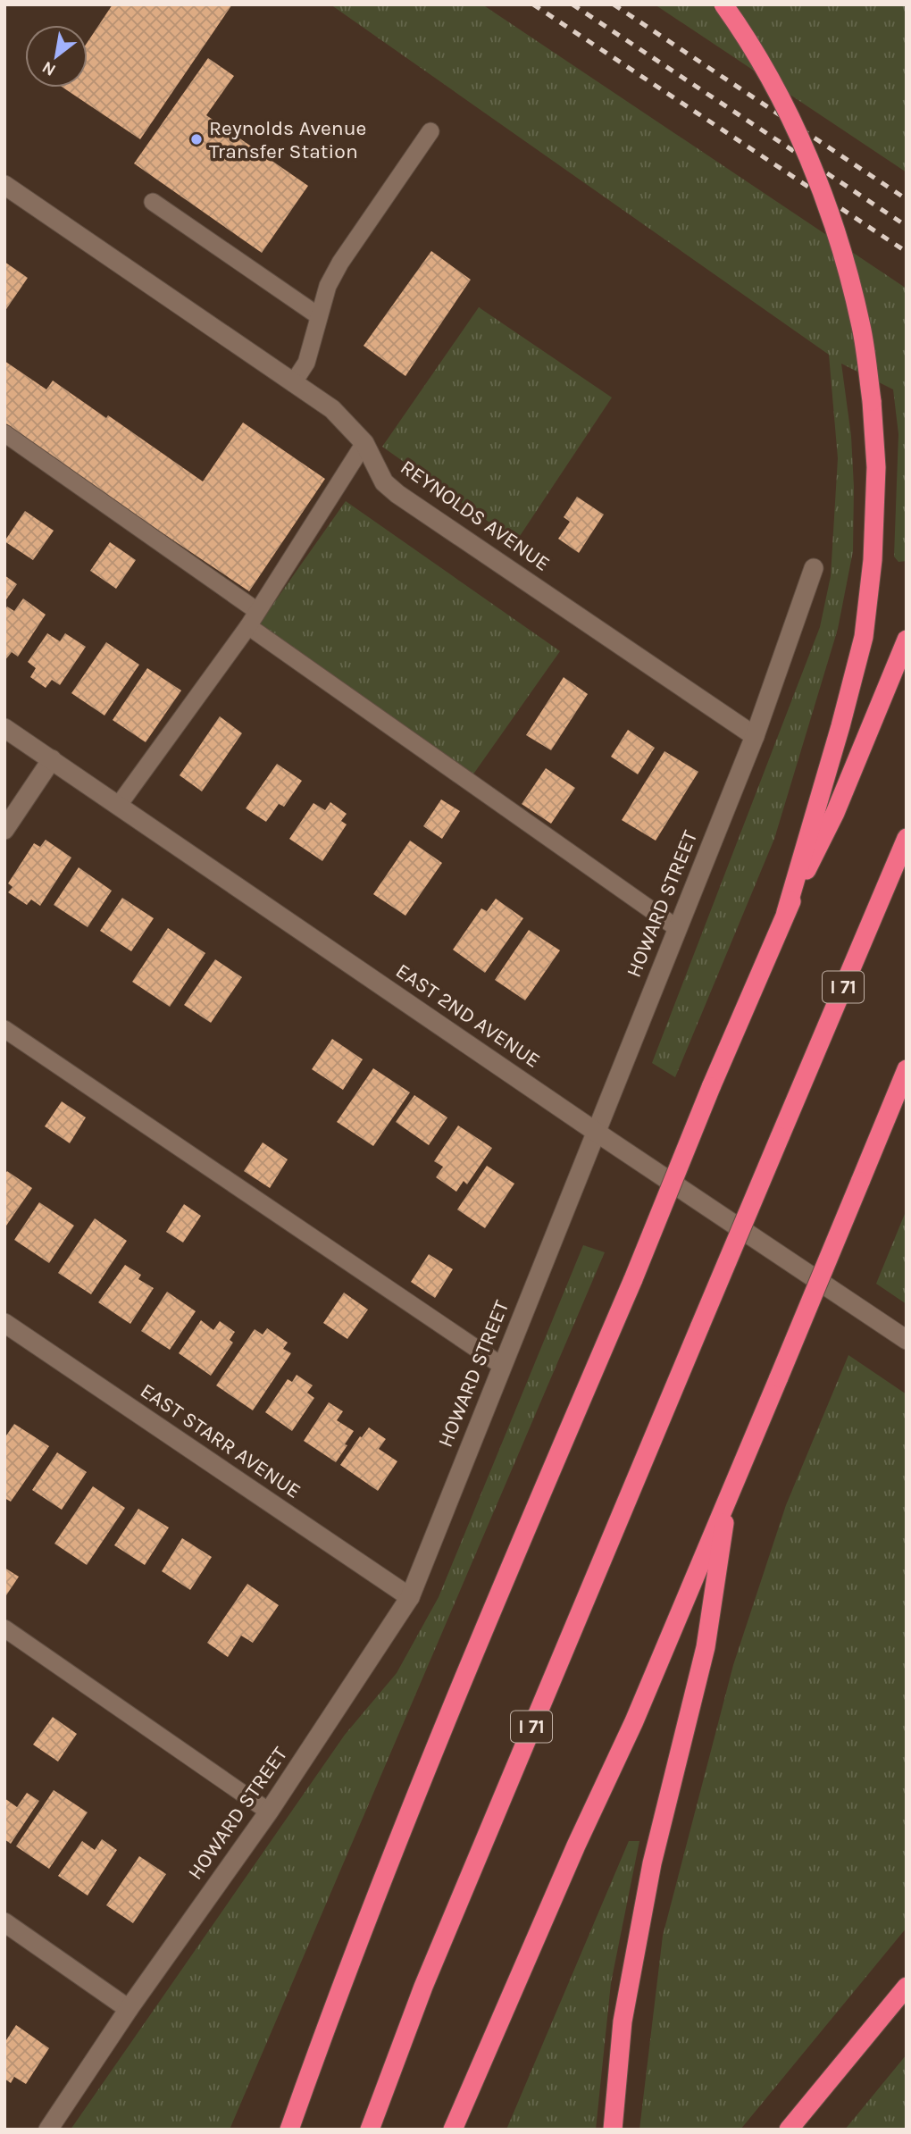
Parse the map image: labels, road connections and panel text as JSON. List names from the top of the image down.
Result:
{
  "streets": {
    "highway": ["I 71"],
    "street": [
      "REYNOLDS AVENUE",
      "HOWARD STREET",
      "EAST 2ND AVENUE",
      "EAST STARR AVENUE"
    ]
  },
  "crossings": [
    ["REYNOLDS AVENUE", "HOWARD STREET"],
    ["HOWARD STREET", "EAST 2ND AVENUE"],
    ["HOWARD STREET", "EAST STARR AVENUE"]
  ],
  "places": ["Reynolds Avenue Transfer Station"],
  "north": "bottom left"
}
